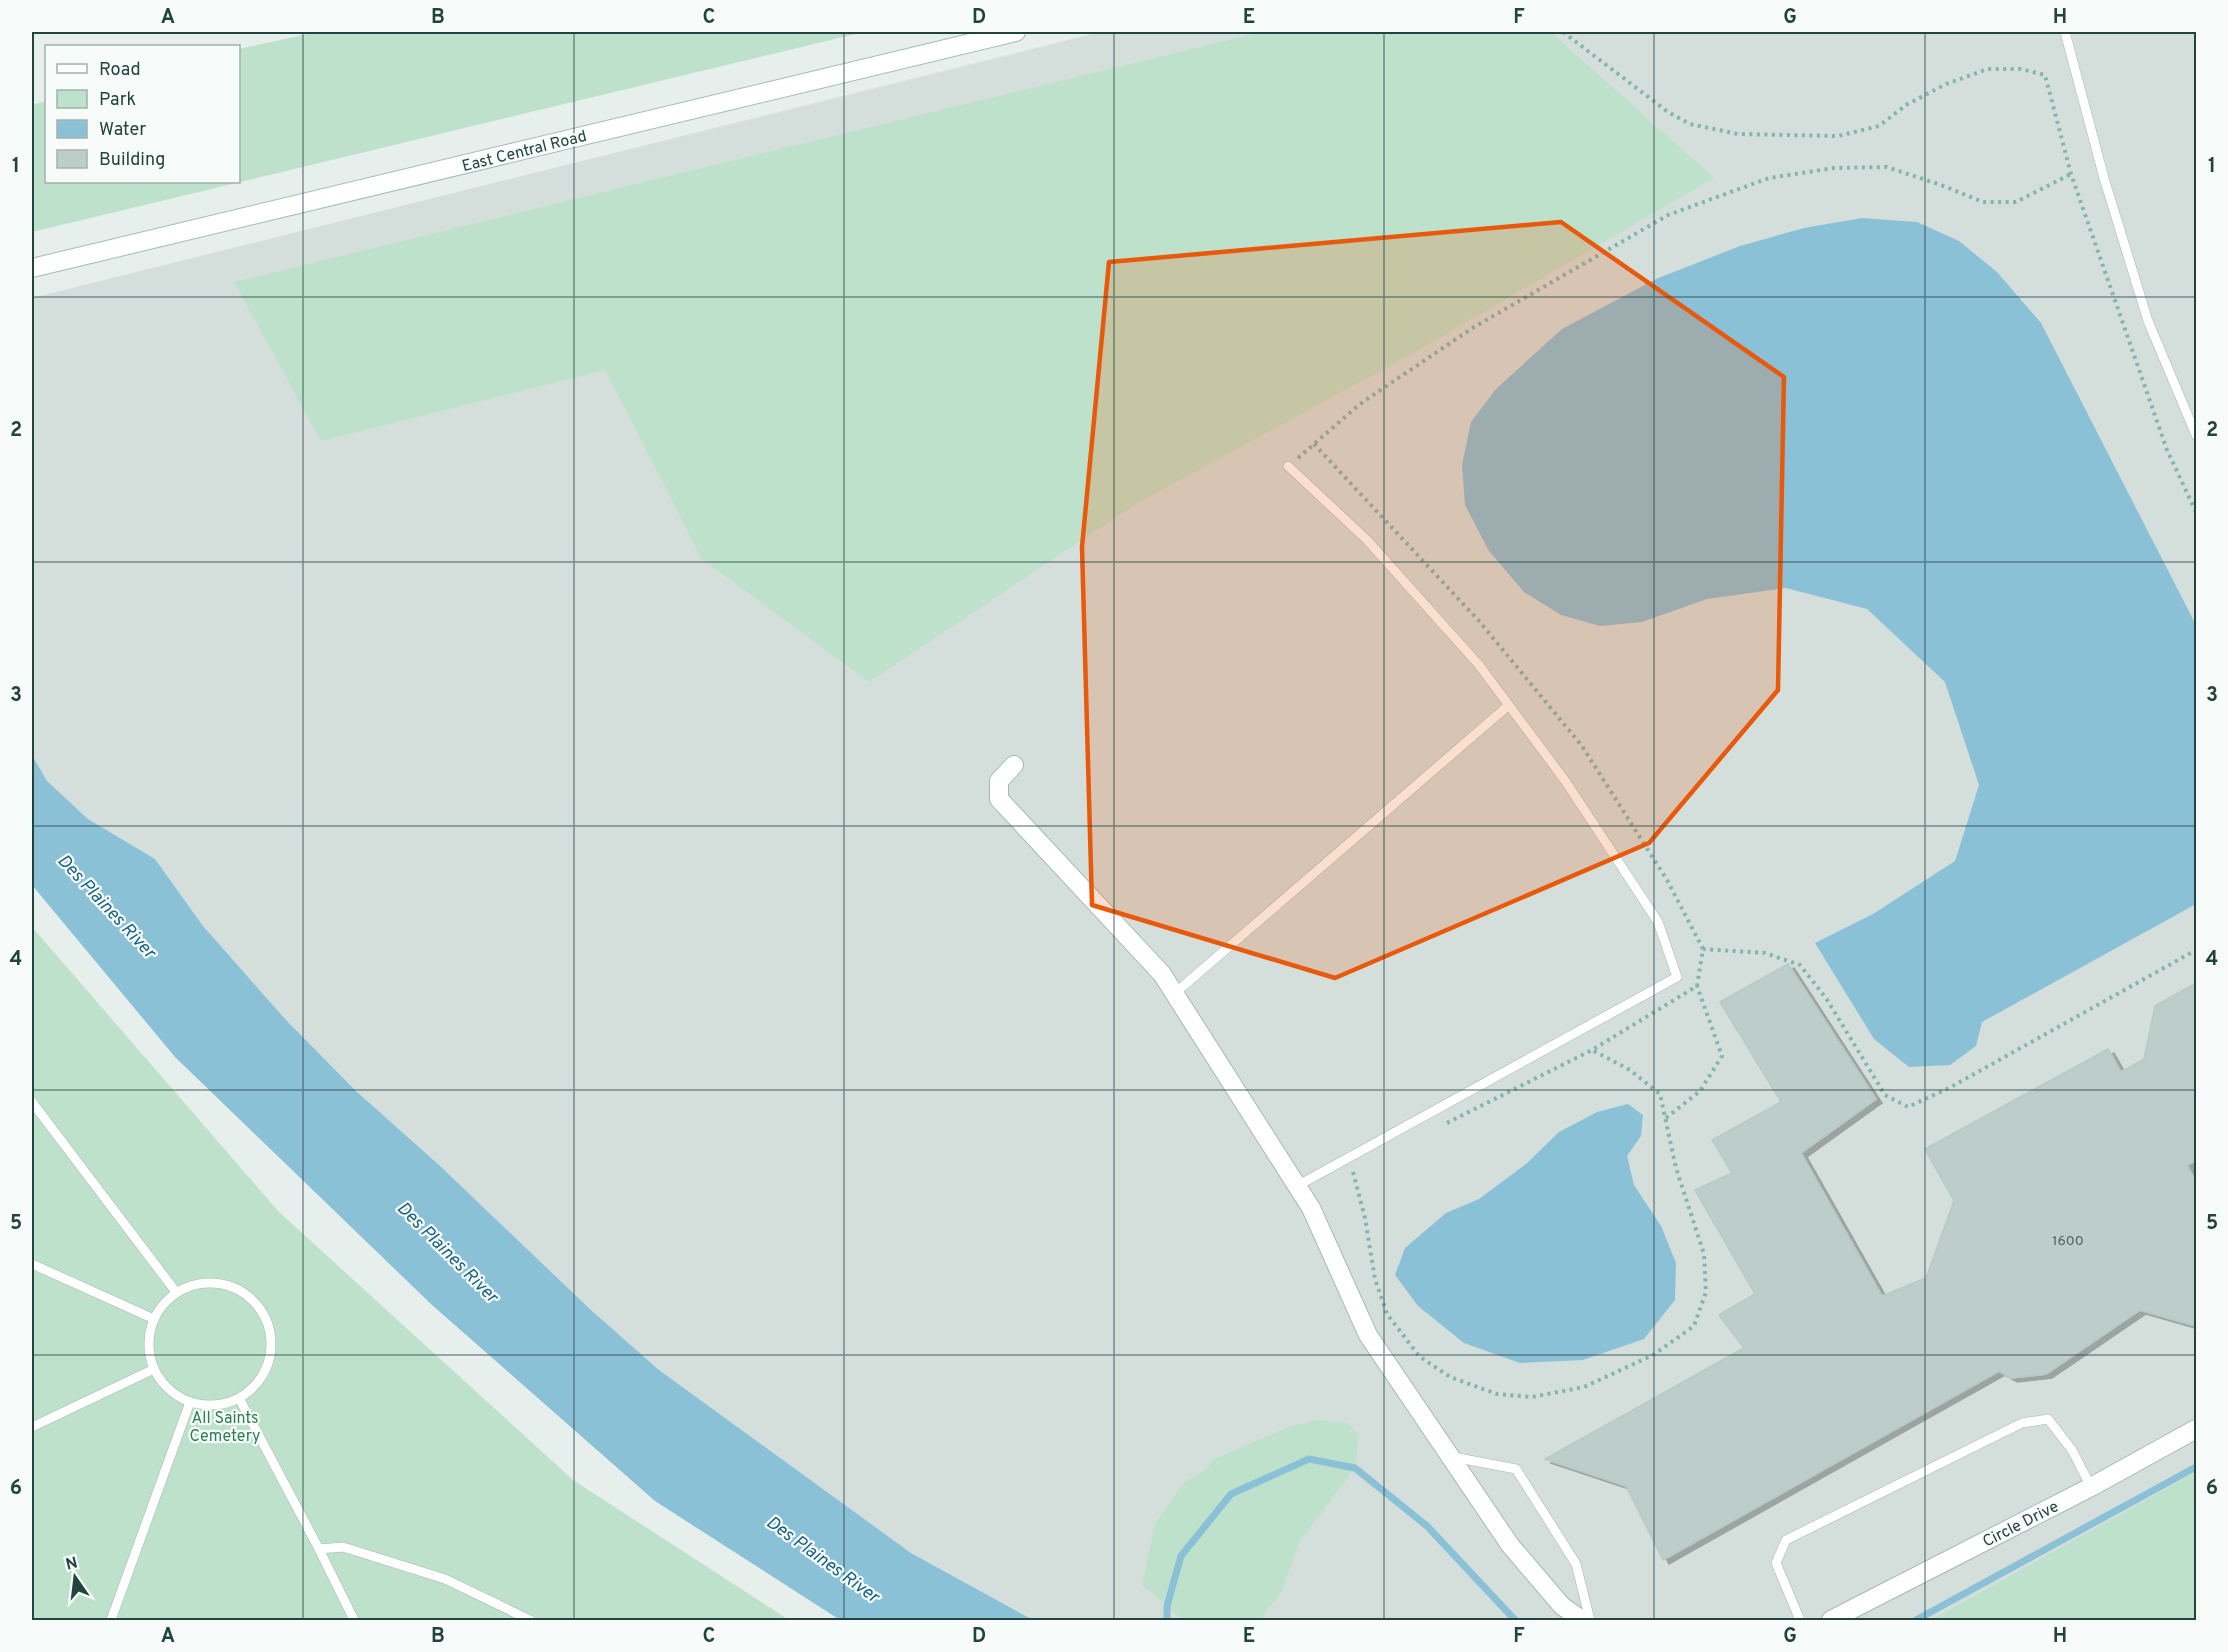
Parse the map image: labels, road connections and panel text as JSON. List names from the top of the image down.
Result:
{
  "streets": {
    "street": ["East Central Road", "Circle Drive"]
  },
  "water": ["Des Plaines River"],
  "parks": ["All Saints Cemetery"],
  "house_numbers": ["1600"],
  "legend": [
    "Road",
    "Park",
    "Water",
    "Building"
  ],
  "north": "top",
  "grid": {
    "columns": [
      "A",
      "B",
      "C",
      "D",
      "E",
      "F",
      "G",
      "H"
    ],
    "rows": [
      "1",
      "2",
      "3",
      "4",
      "5",
      "6"
    ]
  }
}
